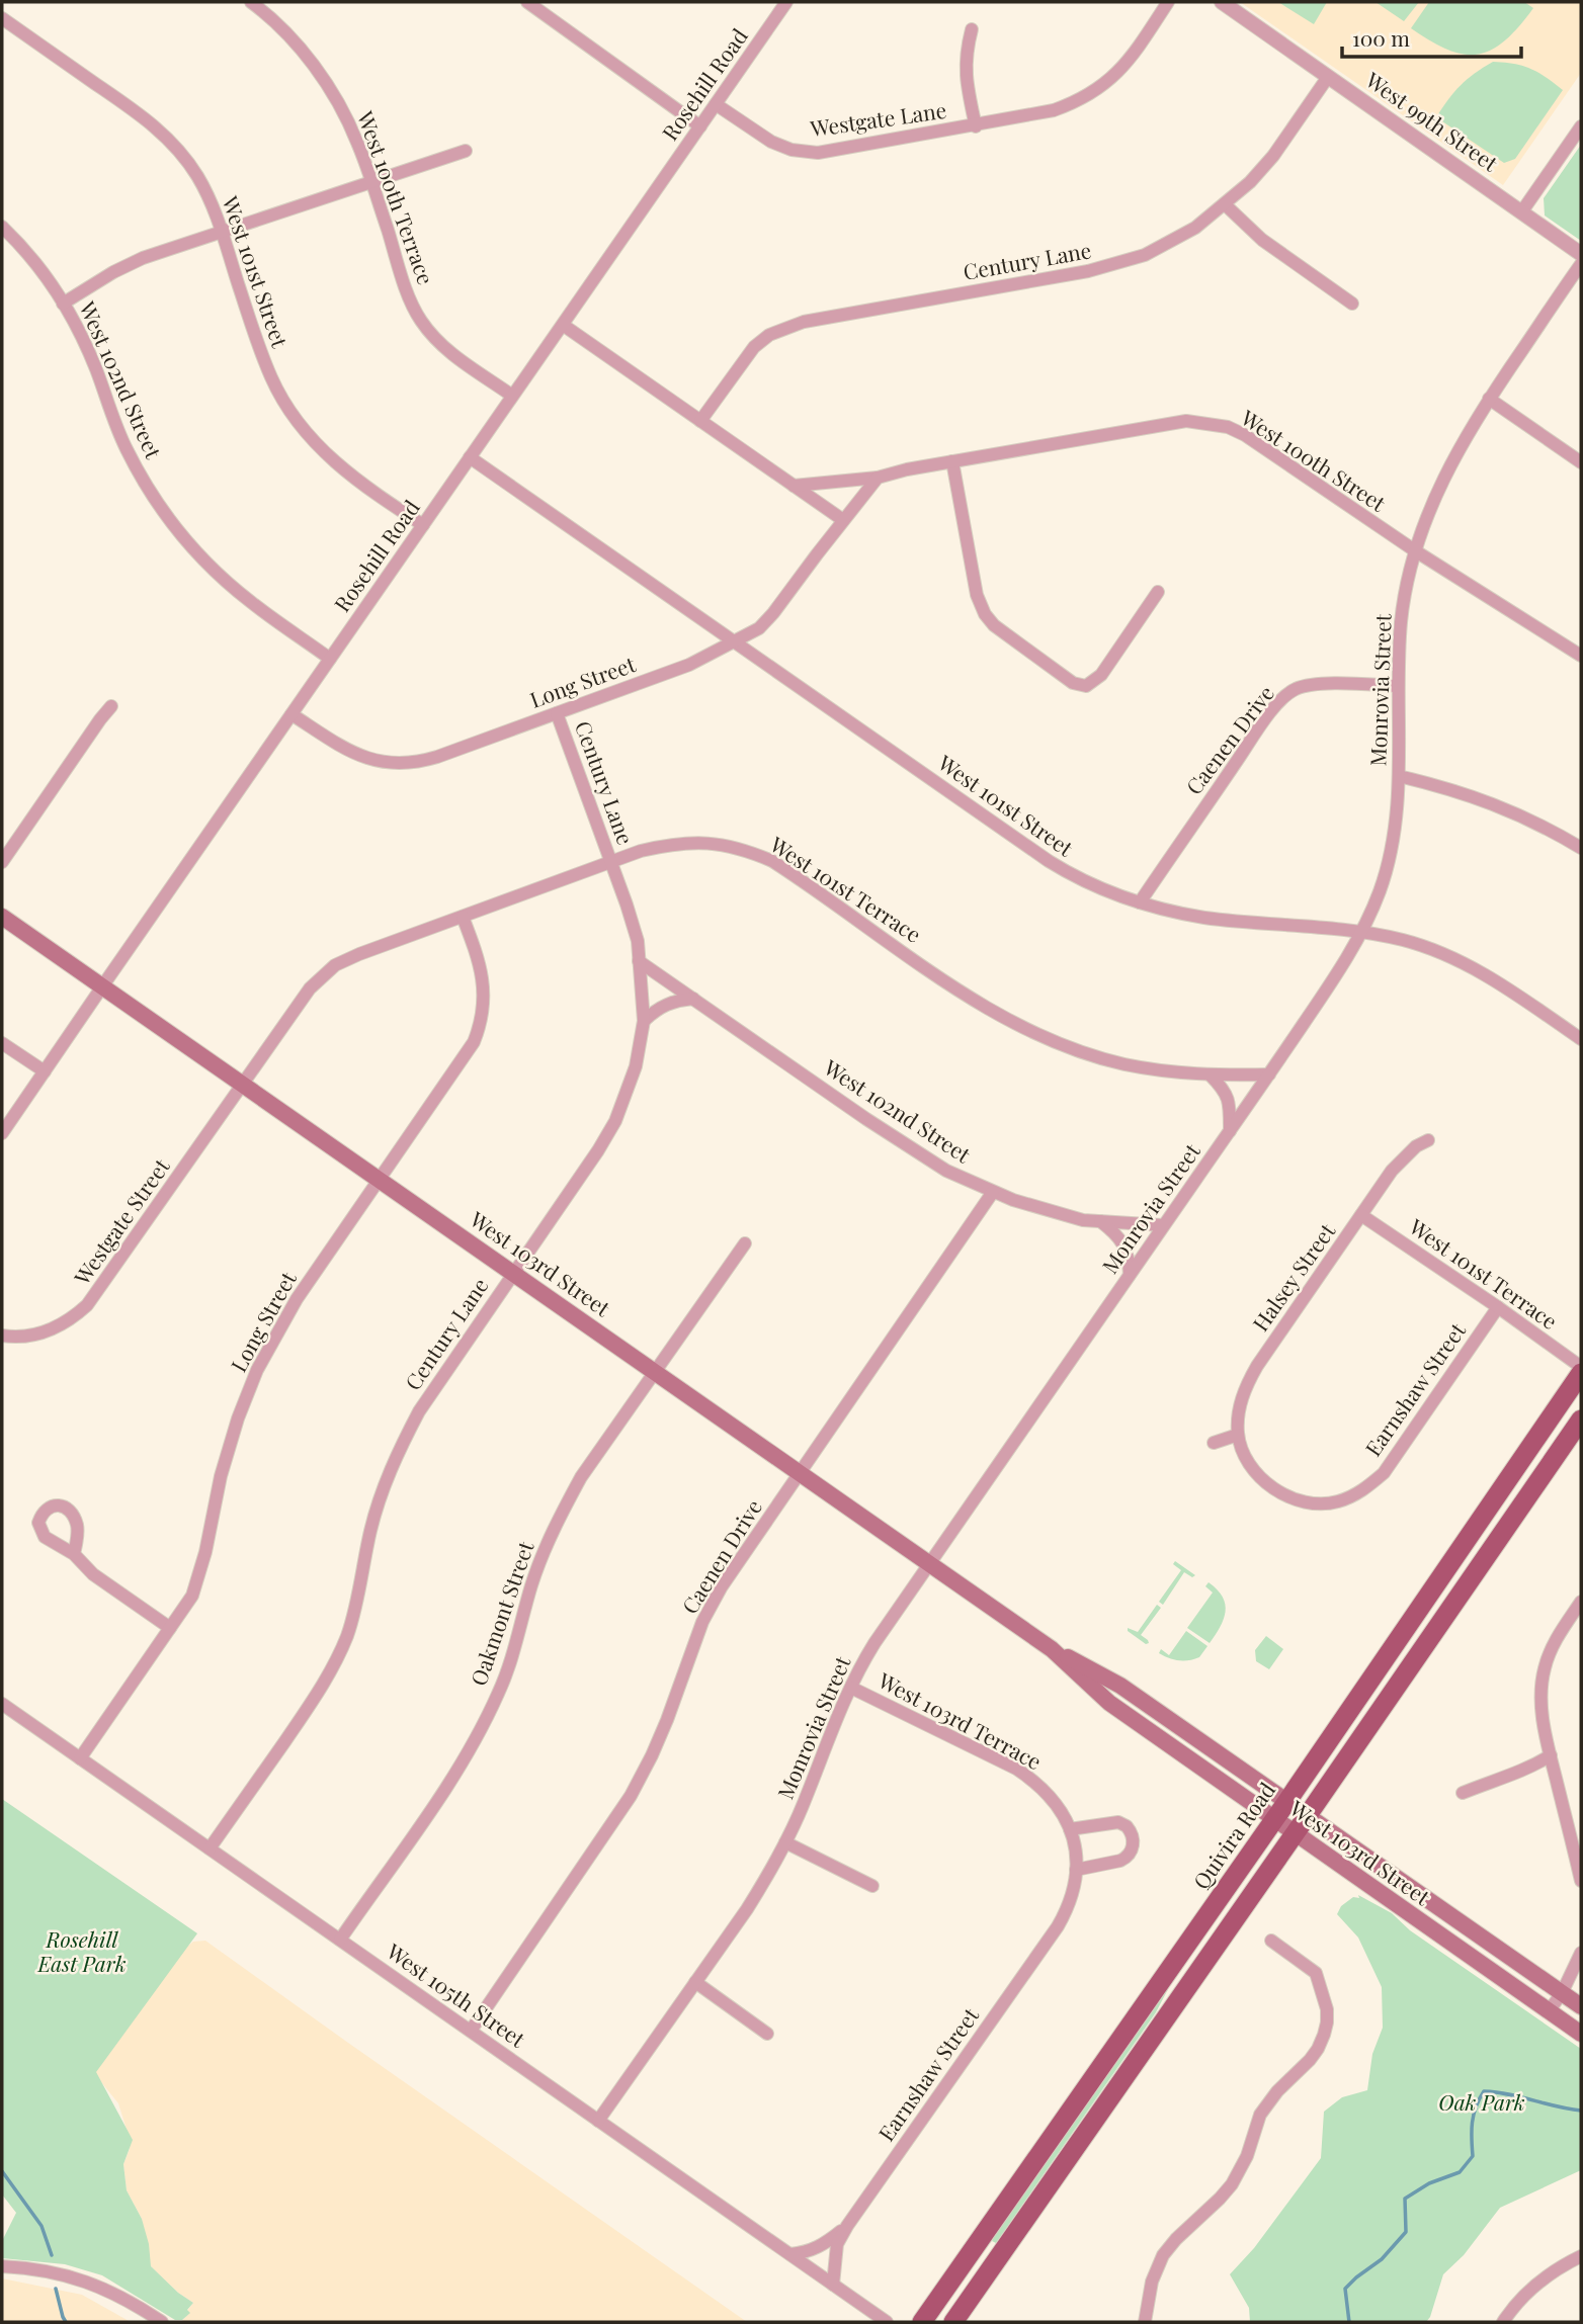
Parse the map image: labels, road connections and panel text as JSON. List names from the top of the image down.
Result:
{
  "streets": {
    "main road": ["West 103rd Street", "Quivira Road"],
    "street": [
      "Rosehill Road",
      "Westgate Lane",
      "West 99th Street",
      "West 100th Terrace",
      "Century Lane",
      "West 101st Street",
      "West 102nd Street",
      "West 100th Street",
      "Long Street",
      "Monrovia Street",
      "Caenen Drive",
      "West 101st Terrace",
      "Westgate Street",
      "Halsey Street",
      "Earnshaw Street",
      "Oakmont Street",
      "West 103rd Terrace",
      "West 105th Street"
    ]
  },
  "crossings": [
    ["Rosehill Road", "Westgate Lane"],
    ["Rosehill Road", "West 100th Terrace"],
    ["Rosehill Road", "West 101st Street"],
    ["Rosehill Road", "West 102nd Street"],
    ["Rosehill Road", "Long Street"],
    ["Rosehill Road", "West 103rd Street"],
    ["West 99th Street", "Century Lane"],
    ["Century Lane", "West 102nd Street"],
    ["Century Lane", "Long Street"],
    ["Century Lane", "West 101st Terrace"],
    ["Century Lane", "West 103rd Street"],
    ["Century Lane", "West 105th Street"],
    ["West 101st Street", "Long Street"],
    ["West 101st Street", "Monrovia Street"],
    ["West 101st Street", "Caenen Drive"],
    ["West 102nd Street", "Monrovia Street"],
    ["West 102nd Street", "Caenen Drive"],
    ["West 100th Street", "Monrovia Street"],
    ["Long Street", "West 101st Terrace"],
    ["Long Street", "West 103rd Street"],
    ["Long Street", "West 105th Street"],
    ["Monrovia Street", "Caenen Drive"],
    ["Monrovia Street", "West 101st Terrace"],
    ["Monrovia Street", "West 103rd Street"],
    ["Monrovia Street", "West 103rd Terrace"],
    ["Monrovia Street", "West 105th Street"],
    ["Caenen Drive", "West 103rd Street"],
    ["Caenen Drive", "West 105th Street"],
    ["West 101st Terrace", "Westgate Street"],
    ["West 101st Terrace", "West 103rd Street"],
    ["West 101st Terrace", "Halsey Street"],
    ["West 101st Terrace", "Earnshaw Street"],
    ["Westgate Street", "West 103rd Street"],
    ["West 103rd Street", "Oakmont Street"],
    ["West 103rd Street", "Quivira Road"],
    ["Halsey Street", "Earnshaw Street"],
    ["Earnshaw Street", "West 103rd Terrace"],
    ["Earnshaw Street", "West 105th Street"],
    ["Oakmont Street", "West 105th Street"]
  ],
  "parks": ["Rosehill East Park", "Oak Park"],
  "scale_bar": "100 m"
}
